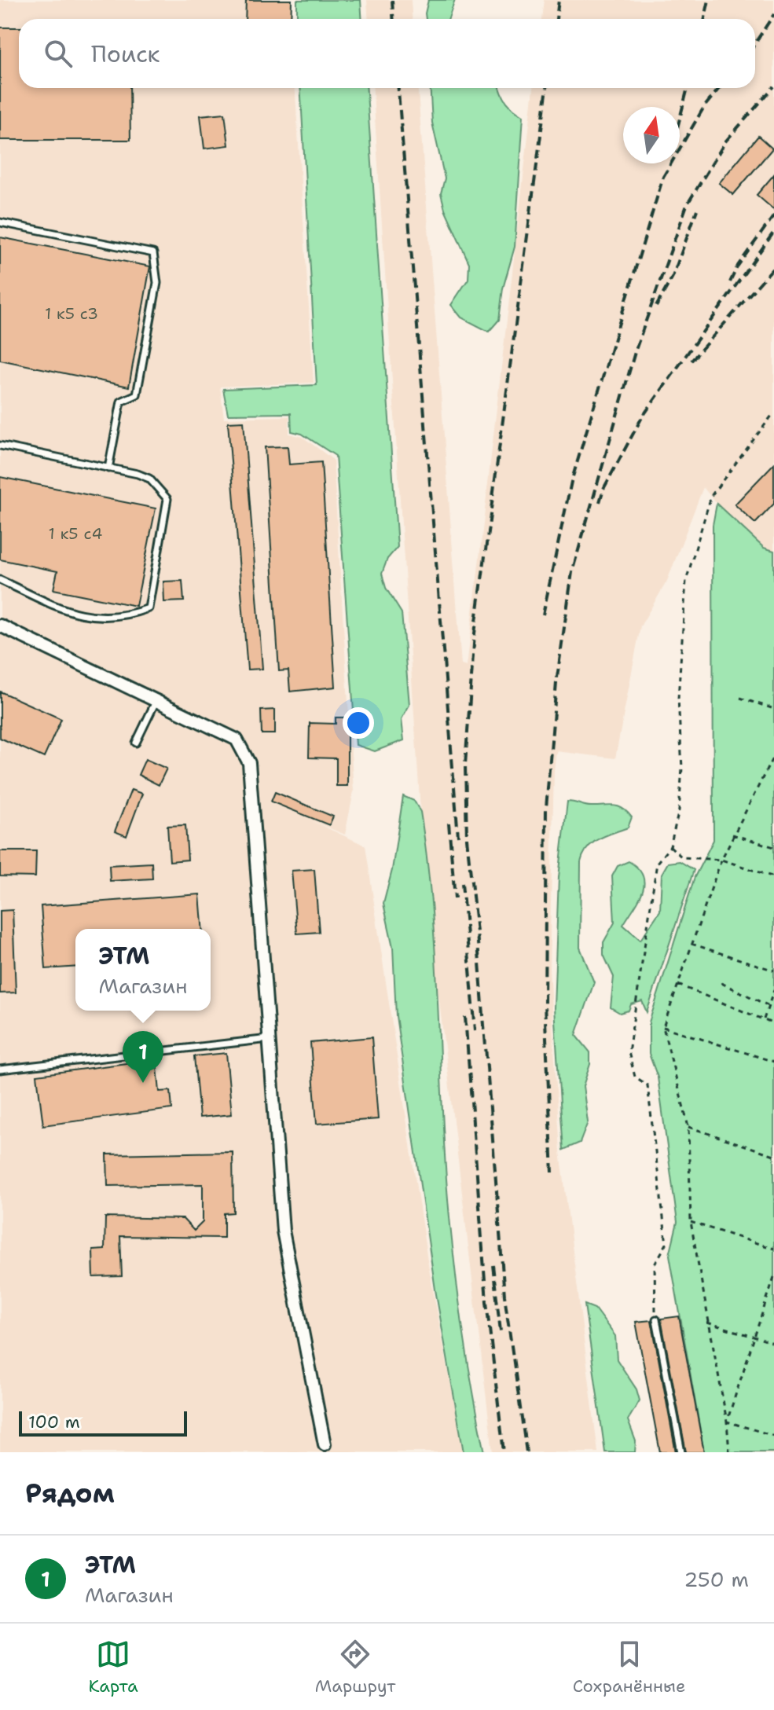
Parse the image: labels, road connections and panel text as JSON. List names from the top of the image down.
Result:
{
  "house_numbers": ["1 к5 с3", "1 к5 с4"],
  "scale_bar": "100 m",
  "north": "top",
  "page": {
    "search": "Поиск",
    "popup": ["ЭТМ", "Магазин"],
    "pins": "1",
    "scale": "100 m",
    "heading": "Рядом",
    "list": [
      {
        "mark": "1",
        "name": "ЭТМ",
        "note": "Магазин",
        "value": "250 m"
      }
    ],
    "nav": ["Карта", "Маршрут", "Сохранённые"]
  }
}
